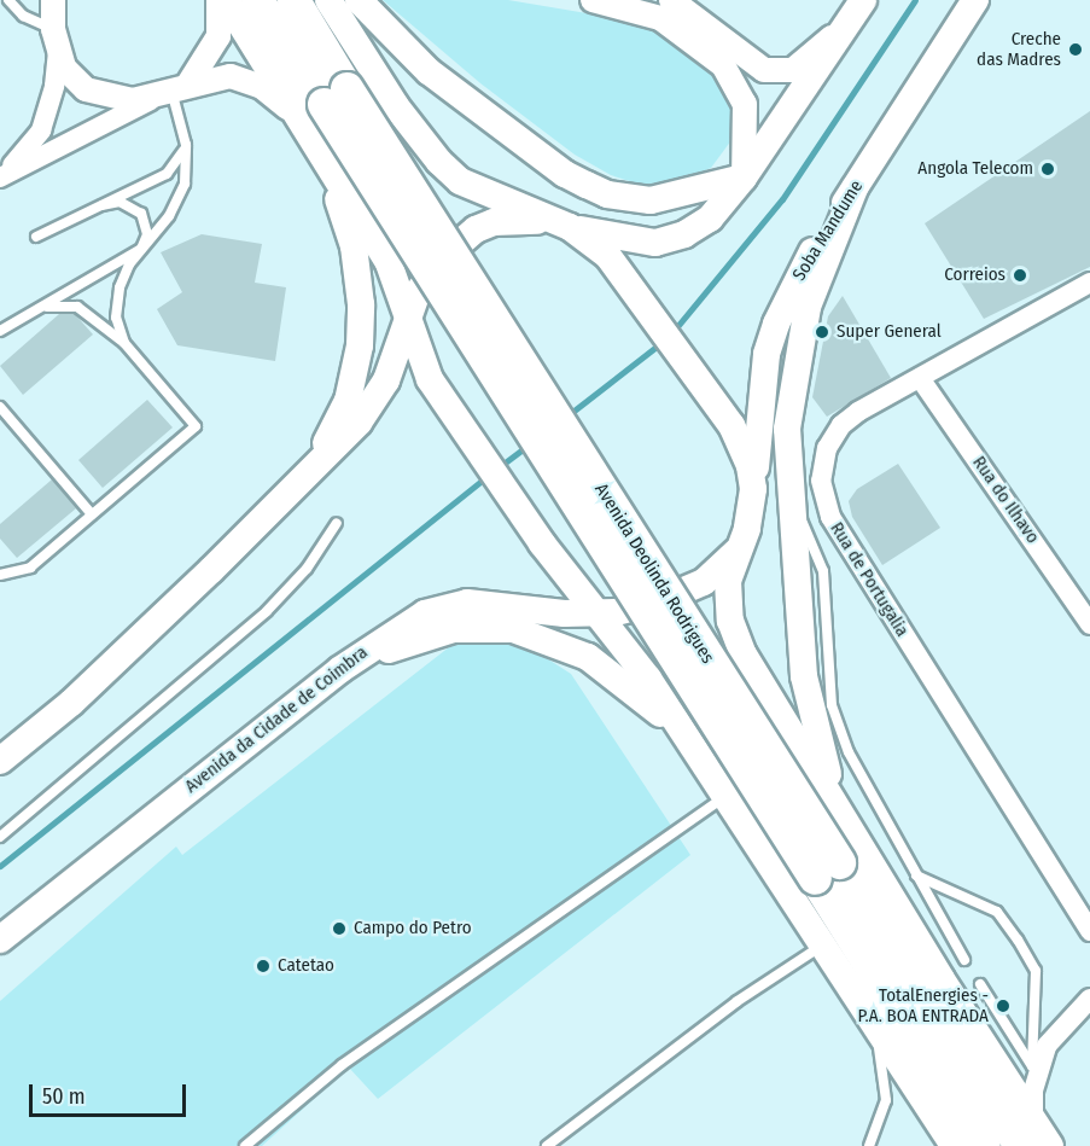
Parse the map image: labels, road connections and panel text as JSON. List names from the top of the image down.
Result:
{
  "streets": {
    "highway": ["Avenida Deolinda Rodrigues"],
    "main road": ["Soba Mandume", "Avenida da Cidade de Coimbra"],
    "street": ["Rua do Ilhavo", "Rua de Portugalia"]
  },
  "crossings": [
    ["Soba Mandume", "Avenida Deolinda Rodrigues"],
    ["Soba Mandume", "Avenida da Cidade de Coimbra"],
    ["Rua do Ilhavo", "Rua de Portugalia"]
  ],
  "places": [
    "Creche das Madres",
    "Angola Telecom",
    "Correios",
    "Super General",
    "Campo do Petro",
    "Catetao",
    "TotalEnergies - P.A. BOA ENTRADA"
  ],
  "scale_bar": "50 m"
}
